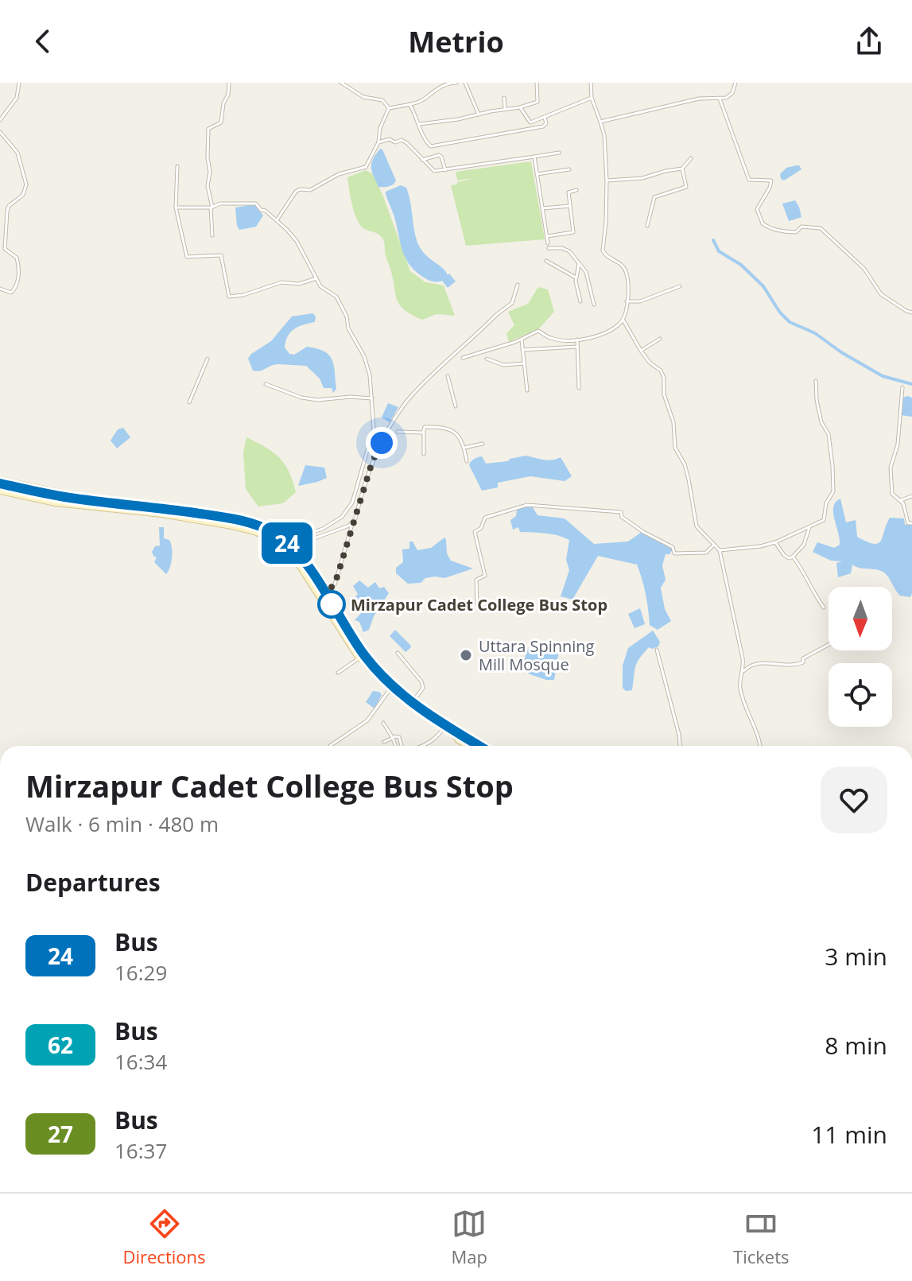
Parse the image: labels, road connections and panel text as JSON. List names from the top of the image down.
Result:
{
  "places": ["Mirzapur Cadet College Bus Stop", "Uttara Spinning Mill Mosque"],
  "lines": ["bus line 24"],
  "north": "bottom",
  "page": {
    "header": "Metrio",
    "on_map": "24",
    "heading": [
      ["Mirzapur Cadet College Bus Stop", "Walk · 6 min · 480 m"],
      "Departures"
    ],
    "list": [
      {
        "mark": "24",
        "name": "Bus",
        "note": "16:29",
        "value": "3 min"
      },
      {
        "mark": "62",
        "name": "Bus",
        "note": "16:34",
        "value": "8 min"
      },
      {
        "mark": "27",
        "name": "Bus",
        "note": "16:37",
        "value": "11 min"
      }
    ],
    "tabs": ["Directions", "Map", "Tickets"]
  }
}
